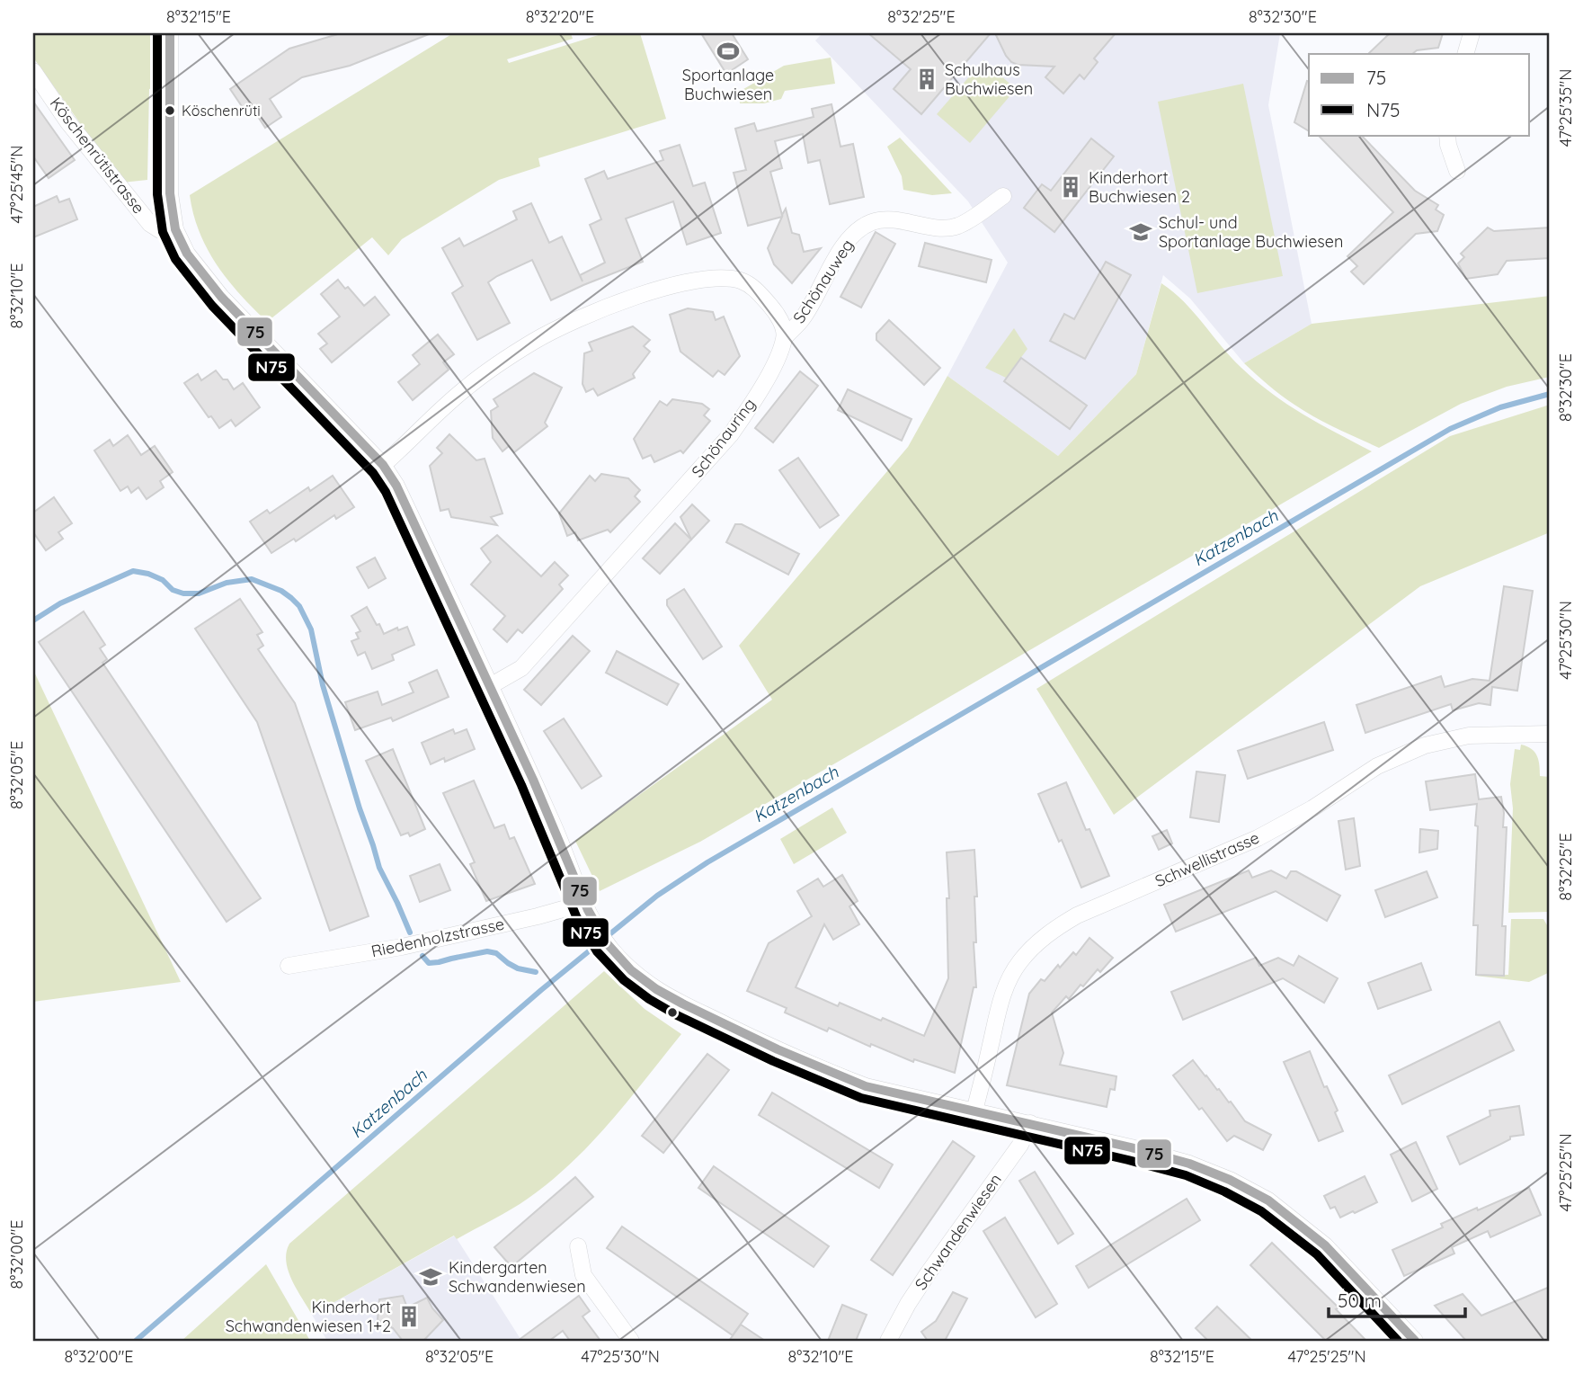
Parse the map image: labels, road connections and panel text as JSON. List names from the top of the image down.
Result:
{
  "streets": {
    "street": [
      "Köschenrütistrasse",
      "Schönauweg",
      "Schönauring",
      "Schwellistrasse",
      "Riedenholzstrasse",
      "Schwandenwiesen"
    ]
  },
  "crossings": [
    ["Schönauweg", "Schönauring"]
  ],
  "water": ["Katzenbach"],
  "places": {
    "sports": ["Sportanlage Buchwiesen"],
    "building": ["Schulhaus Buchwiesen", "Kinderhort Buchwiesen 2", "Kinderhort Schwandenwiesen 1+2"],
    "other": ["Köschenrüti"],
    "school or university": ["Schul- und Sportanlage Buchwiesen", "Kindergarten Schwandenwiesen"]
  },
  "lines": ["transit line 75", "transit line N75"],
  "legend": ["75", "N75"],
  "scale_bar": "50 m",
  "coordinates": [
    "8°32'15\"E",
    "8°32'20\"E",
    "8°32'25\"E",
    "8°32'30\"E",
    "47°25'35\"N",
    "47°25'45\"N",
    "8°32'10\"E",
    "47°25'30\"N",
    "8°32'05\"E",
    "47°25'25\"N",
    "8°32'00\"E"
  ]
}
